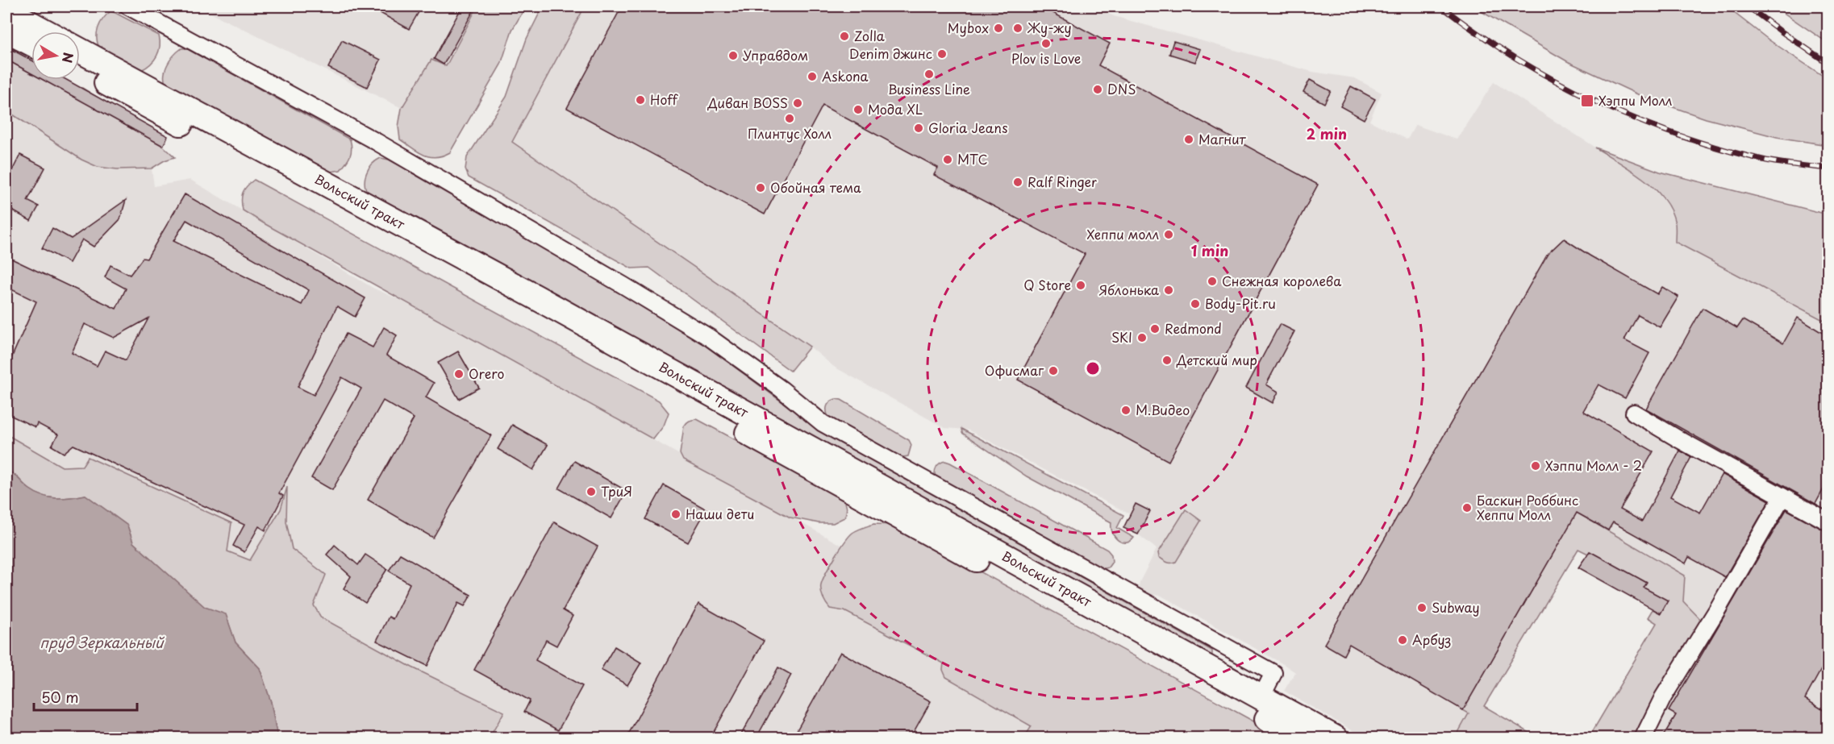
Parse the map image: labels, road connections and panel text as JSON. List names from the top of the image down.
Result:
{
  "streets": {
    "main road": ["Вольский тракт"]
  },
  "water": ["пруд Зеркальный"],
  "places": {
    "other": [
      "Mybox",
      "Жу-жу",
      "Zolla",
      "Plov is Love",
      "Denim джинс",
      "Управдом",
      "Business Line",
      "Askona",
      "DNS",
      "Hoff",
      "Диван BOSS",
      "Мода XL",
      "Плинтус Холл",
      "Gloria Jeans",
      "Магнит",
      "МТС",
      "Ralf Ringer",
      "Обойная тема",
      "Хеппи молл",
      "Снежная королева",
      "Q Store",
      "Яблонька",
      "Body-Pit.ru",
      "Redmond",
      "SKI",
      "Детский мир",
      "Офисмаг",
      "Orero",
      "М.Видео",
      "Хэппи Молл - 2",
      "ТриЯ",
      "Баскин Роббинс Хеппи Молл",
      "Наши дети",
      "Subway",
      "Арбуз"
    ],
    "transit": ["Хэппи Молл"]
  },
  "scale_bar": "50 m",
  "north": "right",
  "rings": ["2 min", "1 min"]
}
